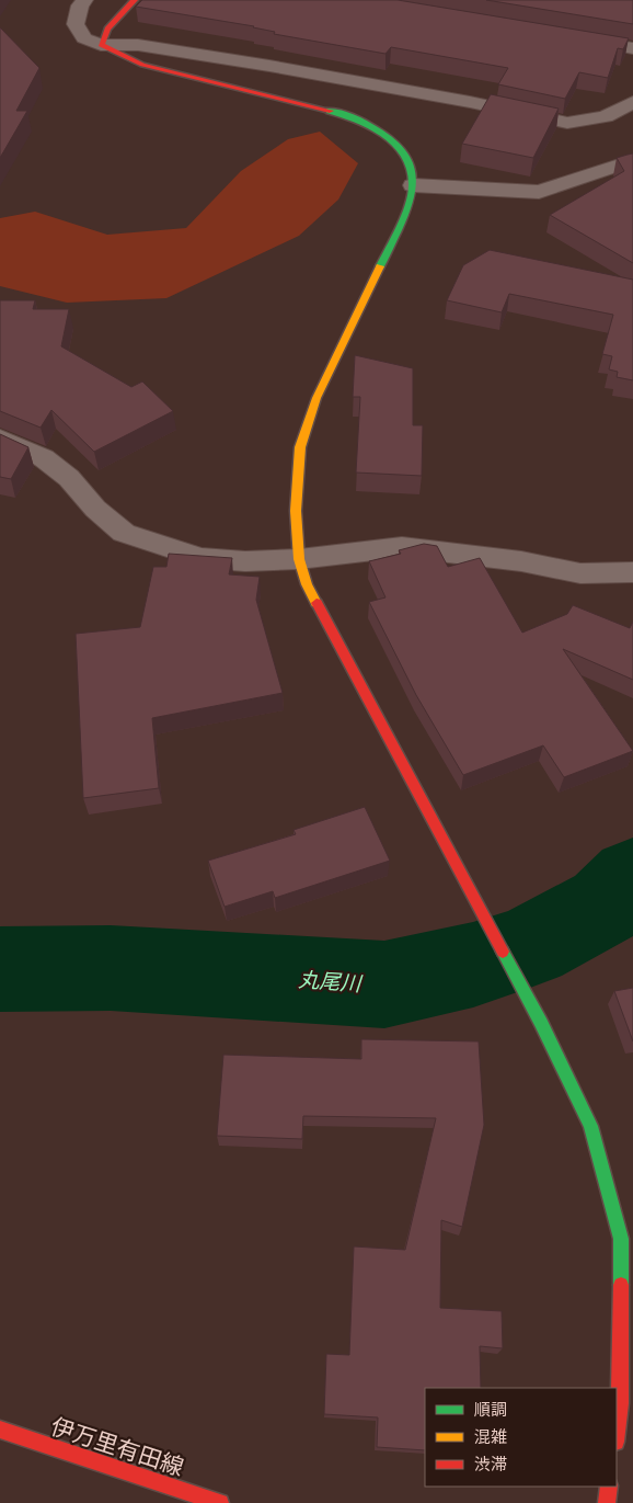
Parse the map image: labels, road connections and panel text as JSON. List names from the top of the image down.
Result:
{
  "streets": {
    "street": ["伊万里有田線"]
  },
  "water": ["丸尾川"],
  "legend": ["順調", "混雑", "渋滞"]
}
